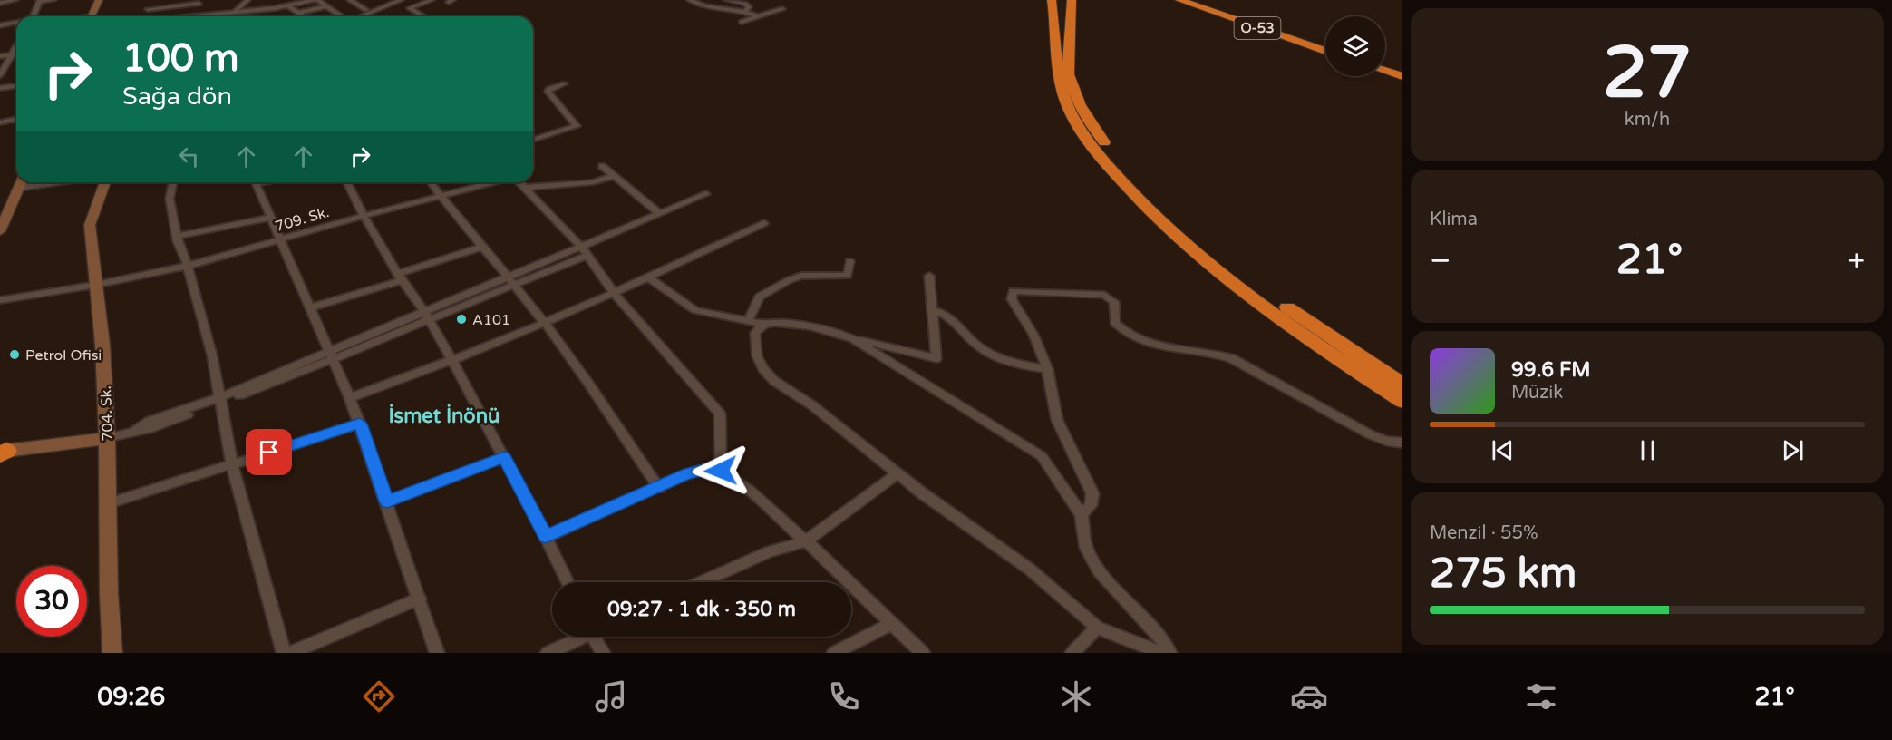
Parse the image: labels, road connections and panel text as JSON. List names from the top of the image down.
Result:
{
  "streets": {
    "highway": ["O-53"],
    "street": ["709. Sk.", "704. Sk."]
  },
  "crossings": [
    ["709. Sk.", "704. Sk."]
  ],
  "districts": ["İsmet İnönü"],
  "places": ["A101", "Petrol Ofisi"],
  "page": {
    "tile": [
      ["27", "km/h"],
      "Klima",
      ["Menzil · 55%", "275 km"]
    ],
    "turn": ["100 m", "Sağa dön"],
    "heat": ["−", "21°", "+"],
    "song": ["99.6 FM", "Müzik"],
    "limit": "30",
    "trip": "09:27 · 1 dk · 350 m",
    "tabs": ["09:26", "21°"]
  }
}
